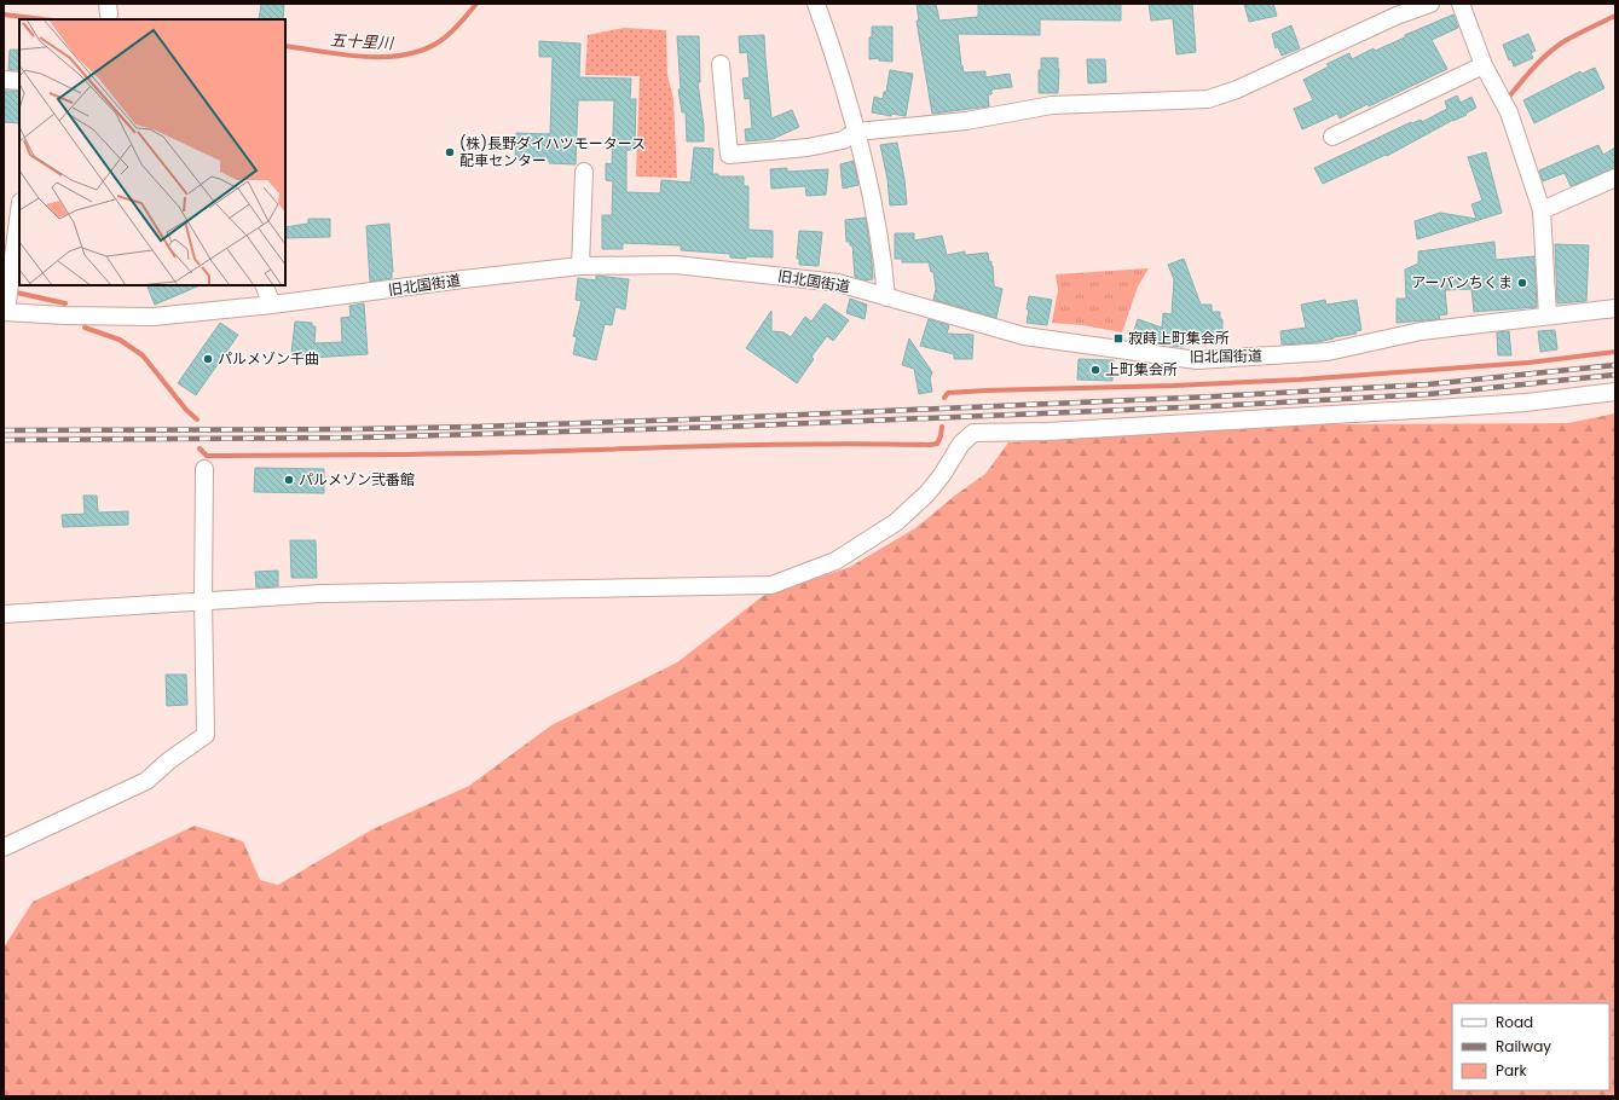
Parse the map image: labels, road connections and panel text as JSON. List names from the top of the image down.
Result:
{
  "streets": {
    "street": ["旧北国街道"]
  },
  "water": ["五十里川"],
  "places": {
    "other": [
      "(株)長野ダイハツモータース 配車センター",
      "アーバンちくま",
      "パルメゾン千曲",
      "上町集会所",
      "パルメゾン弐番館"
    ],
    "transit": ["寂蒔上町集会所"]
  },
  "legend": ["Road", "Railway", "Park"]
}
